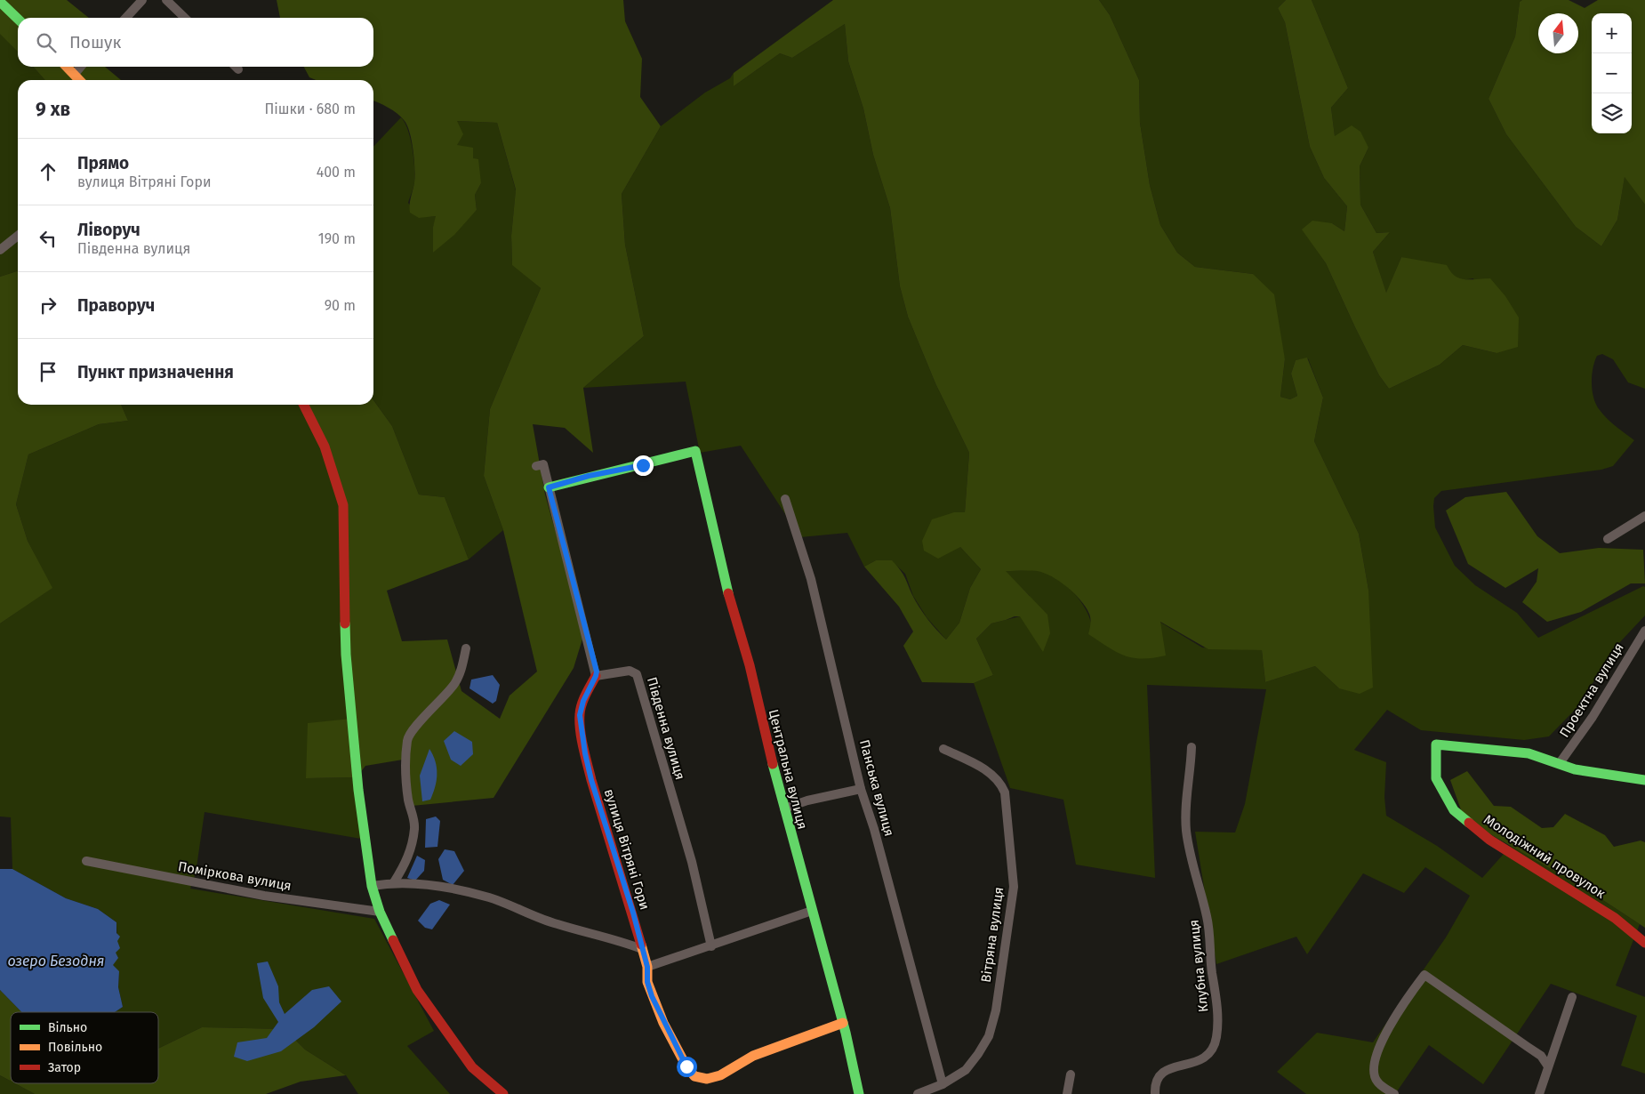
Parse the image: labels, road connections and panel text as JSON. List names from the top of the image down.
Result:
{
  "streets": {
    "street": [
      "Проектна вулиця",
      "Південна вулиця",
      "Центральна вулиця",
      "Панська вулиця",
      "вулиця Вітряні Гори",
      "Молодіжний провулок",
      "Поміркова вулиця",
      "Вітряна вулиця",
      "Клубна вулиця"
    ]
  },
  "crossings": [
    ["Проектна вулиця", "Молодіжний провулок"],
    ["Південна вулиця", "вулиця Вітряні Гори"],
    ["Центральна вулиця", "вулиця Вітряні Гори"],
    ["Панська вулиця", "Вітряна вулиця"]
  ],
  "water": ["озеро Безодня"],
  "legend": ["Вільно", "Повільно", "Затор"],
  "north": "top",
  "page": {
    "map_buttons": ["+", "−"],
    "search": "Пошук",
    "heading": ["9 хв", "Пішки · 680 m"],
    "list": [
      ["Прямо", "вулиця Вітряні Гори", "400 m"],
      ["Ліворуч", "Південна вулиця", "190 m"],
      ["Праворуч", "90 m"],
      "Пункт призначення"
    ]
  }
}
